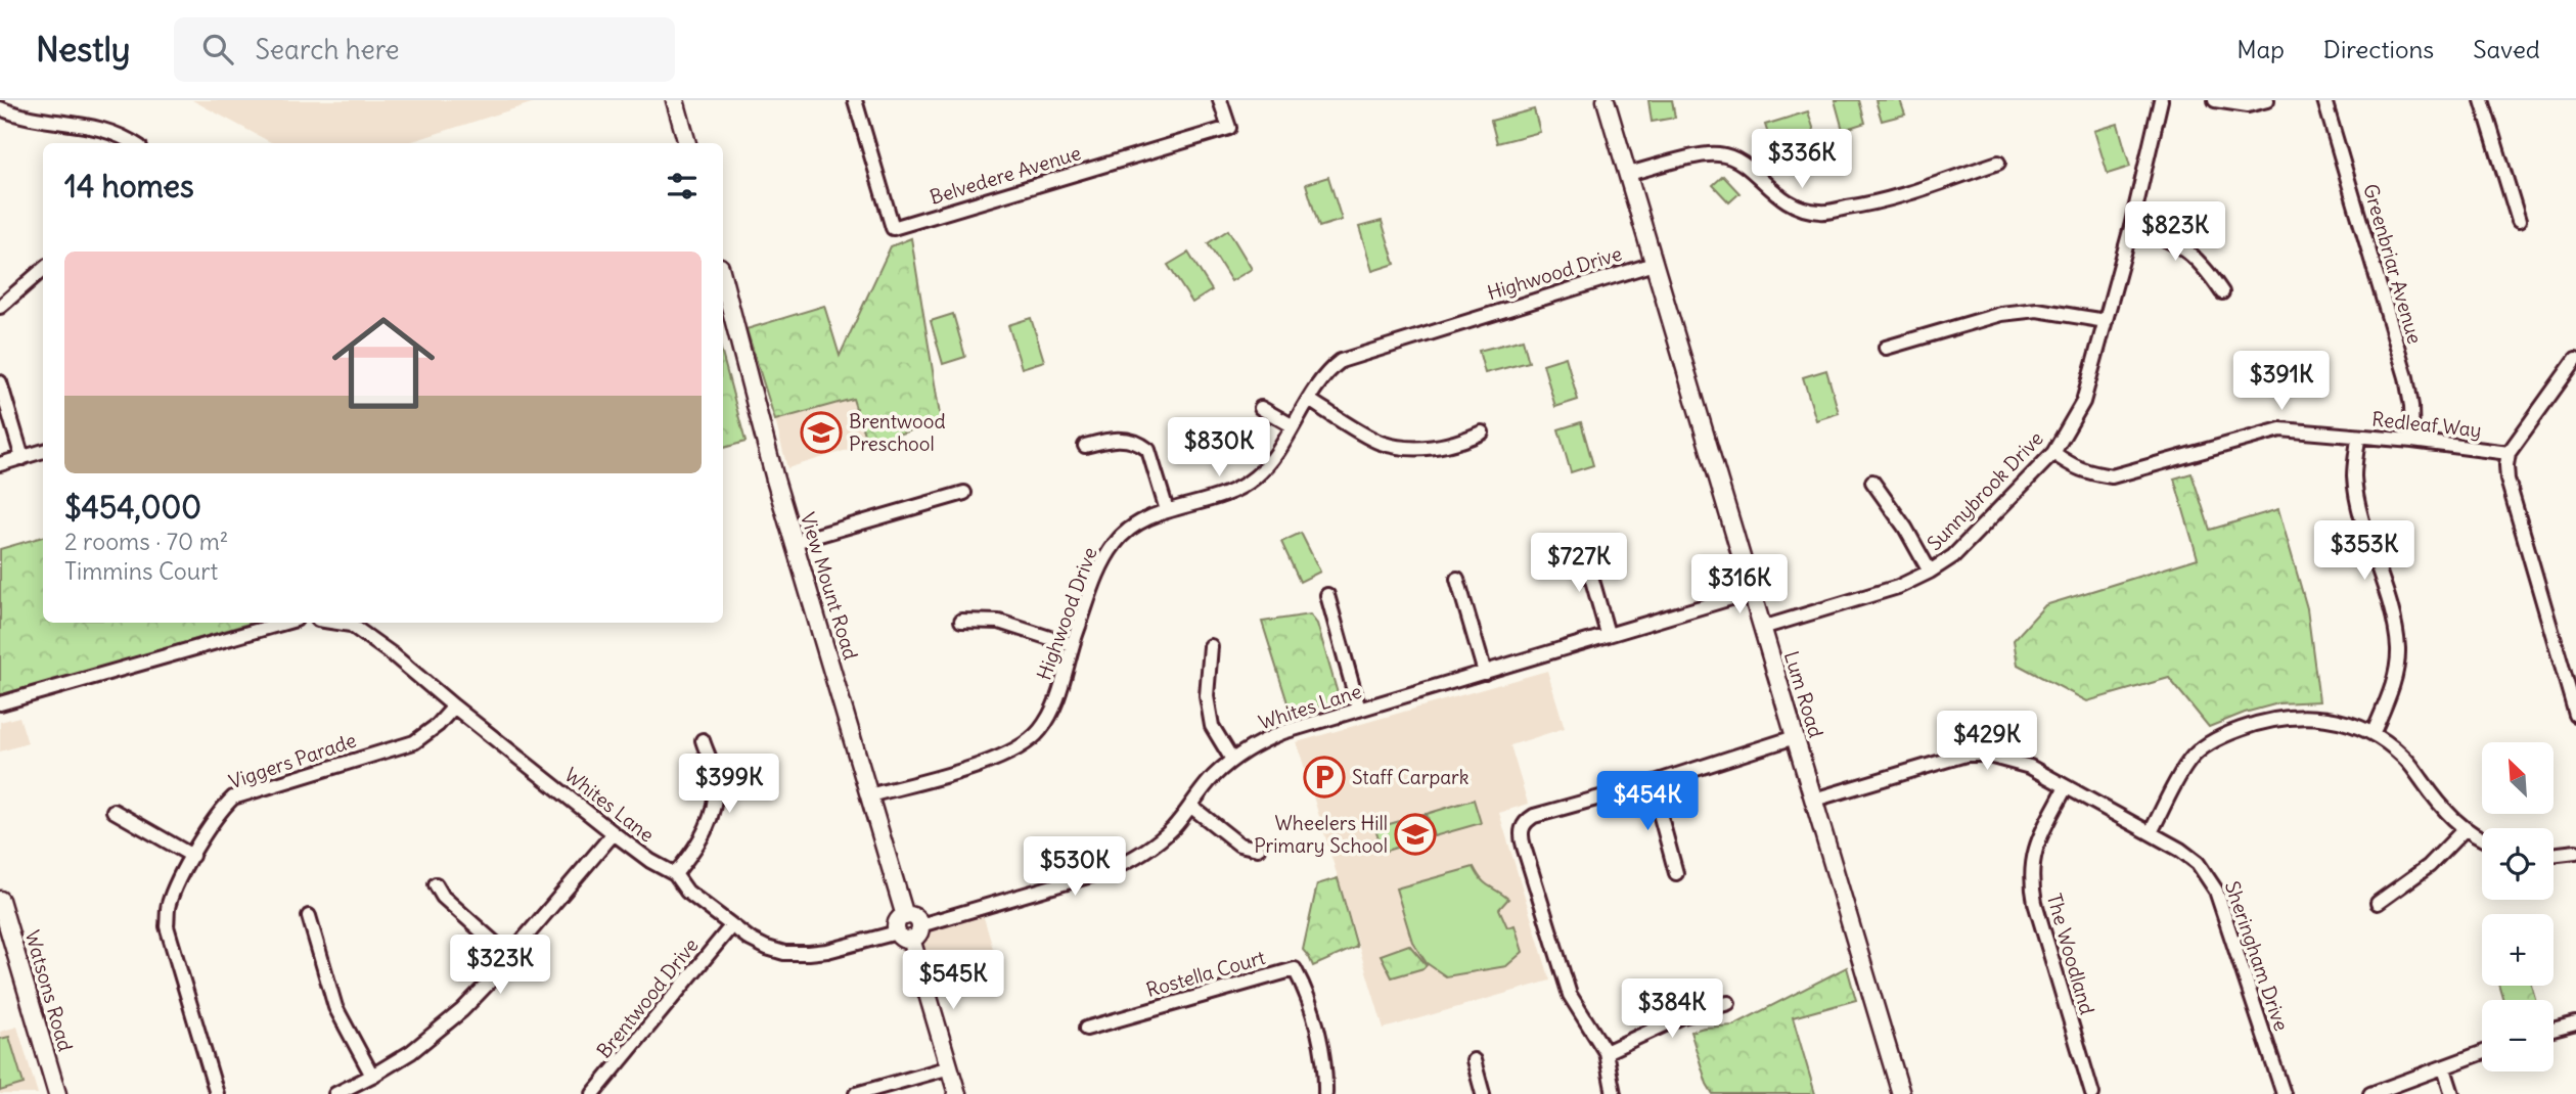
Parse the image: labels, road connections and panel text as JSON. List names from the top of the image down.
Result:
{
  "streets": {
    "street": [
      "Belvedere Avenue",
      "Greenbriar Avenue",
      "Highwood Drive",
      "Redleaf Way",
      "Sunnybrook Drive",
      "View Mount Road",
      "Lum Road",
      "Whites Lane",
      "Viggers Parade",
      "The Woodland",
      "Sheringham Drive",
      "Rostella Court",
      "Watsons Road",
      "Brentwood Drive"
    ]
  },
  "crossings": [
    ["Greenbriar Avenue", "Redleaf Way"],
    ["Highwood Drive", "View Mount Road"],
    ["Highwood Drive", "Lum Road"],
    ["Redleaf Way", "Sunnybrook Drive"],
    ["Sunnybrook Drive", "Lum Road"],
    ["View Mount Road", "Whites Lane"],
    ["Lum Road", "Whites Lane"],
    ["Lum Road", "Sheringham Drive"],
    ["Whites Lane", "Viggers Parade"],
    ["Whites Lane", "Brentwood Drive"],
    ["The Woodland", "Sheringham Drive"]
  ],
  "places": {
    "school or university": ["Brentwood Preschool", "Wheelers Hill Primary School"],
    "parking": ["Staff Carpark"]
  },
  "north": "top left",
  "page": {
    "header": "Nestly",
    "search": "Search here",
    "nav": ["Map", "Directions", "Saved"],
    "price": [
      "$336K",
      "$823K",
      "$391K",
      "$830K",
      "$353K",
      "$727K",
      "$316K",
      "$429K",
      "$399K",
      "$454K",
      "$530K",
      "$323K",
      "$545K",
      "$384K"
    ],
    "heading": "14 homes",
    "list": [
      {
        "name": "$454,000",
        "note": "2 rooms · 70 m² · Timmins Court"
      }
    ],
    "map_buttons": ["+", "−"]
  }
}
